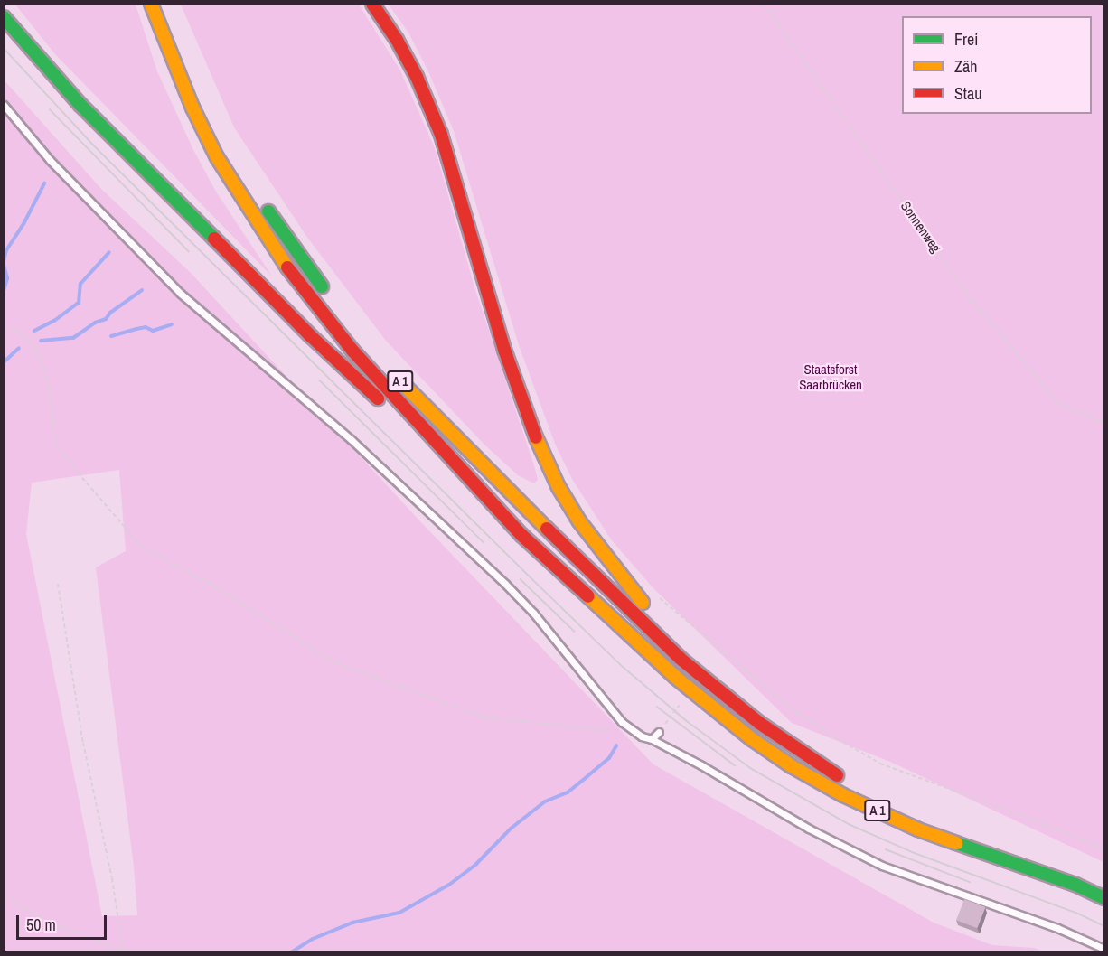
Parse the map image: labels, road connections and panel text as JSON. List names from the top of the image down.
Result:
{
  "streets": {
    "highway": ["A 1"],
    "path": ["Sonnenweg"]
  },
  "parks": ["Staatsforst Saarbrücken"],
  "legend": ["Frei", "Zäh", "Stau"],
  "scale_bar": "50 m"
}
